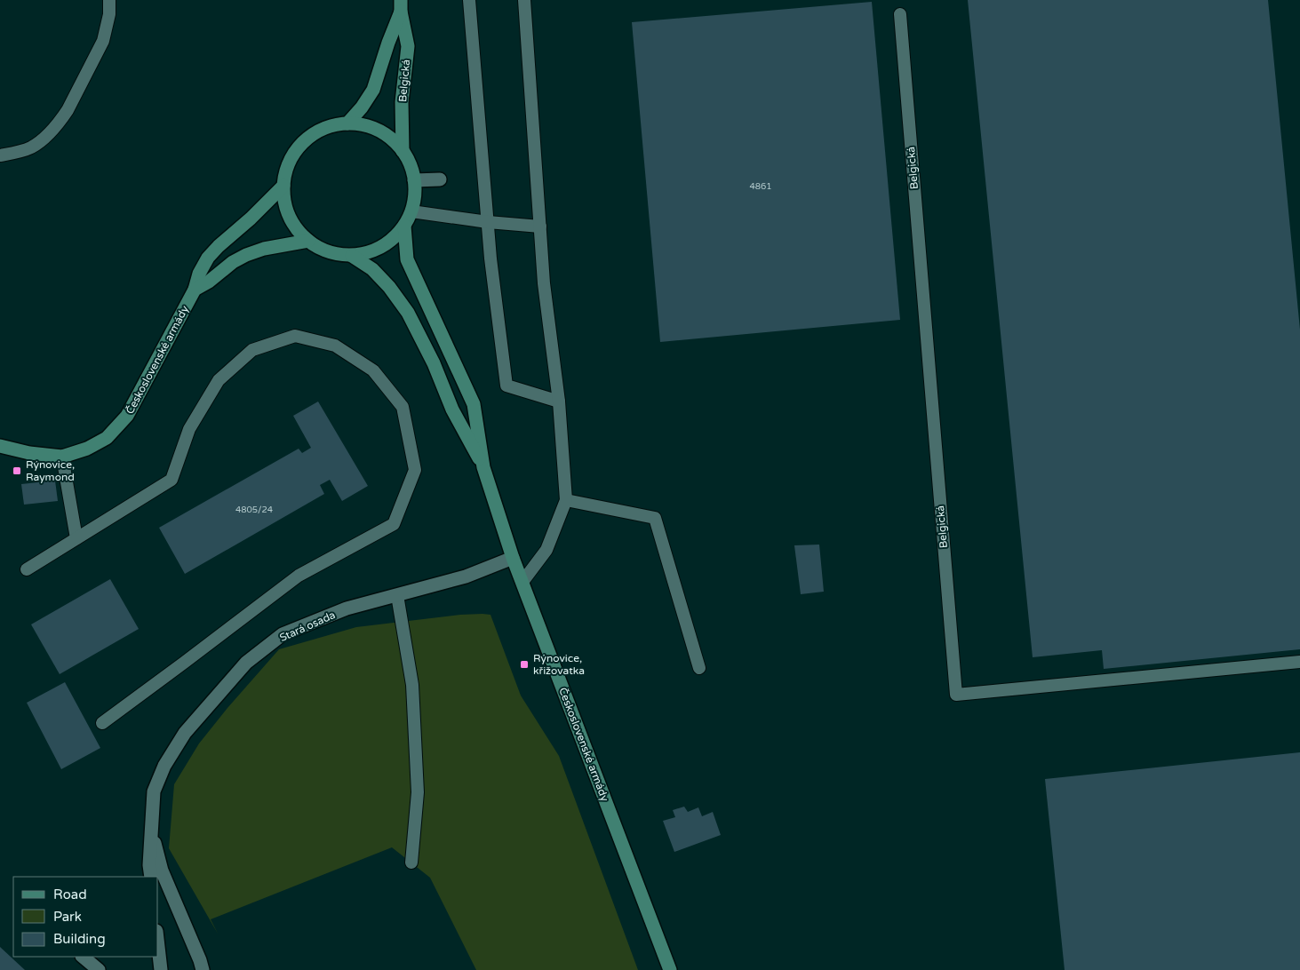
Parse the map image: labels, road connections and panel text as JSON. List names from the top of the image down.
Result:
{
  "streets": {
    "street": ["Belgická", "Československé armády", "Stará osada"]
  },
  "crossings": [
    ["Belgická", "Československé armády"],
    ["Československé armády", "Stará osada"]
  ],
  "places": {
    "transit": ["Rýnovice, Raymond", "Rýnovice, křižovatka"]
  },
  "house_numbers": ["4861", "4805/24"],
  "legend": ["Road", "Park", "Building"]
}
